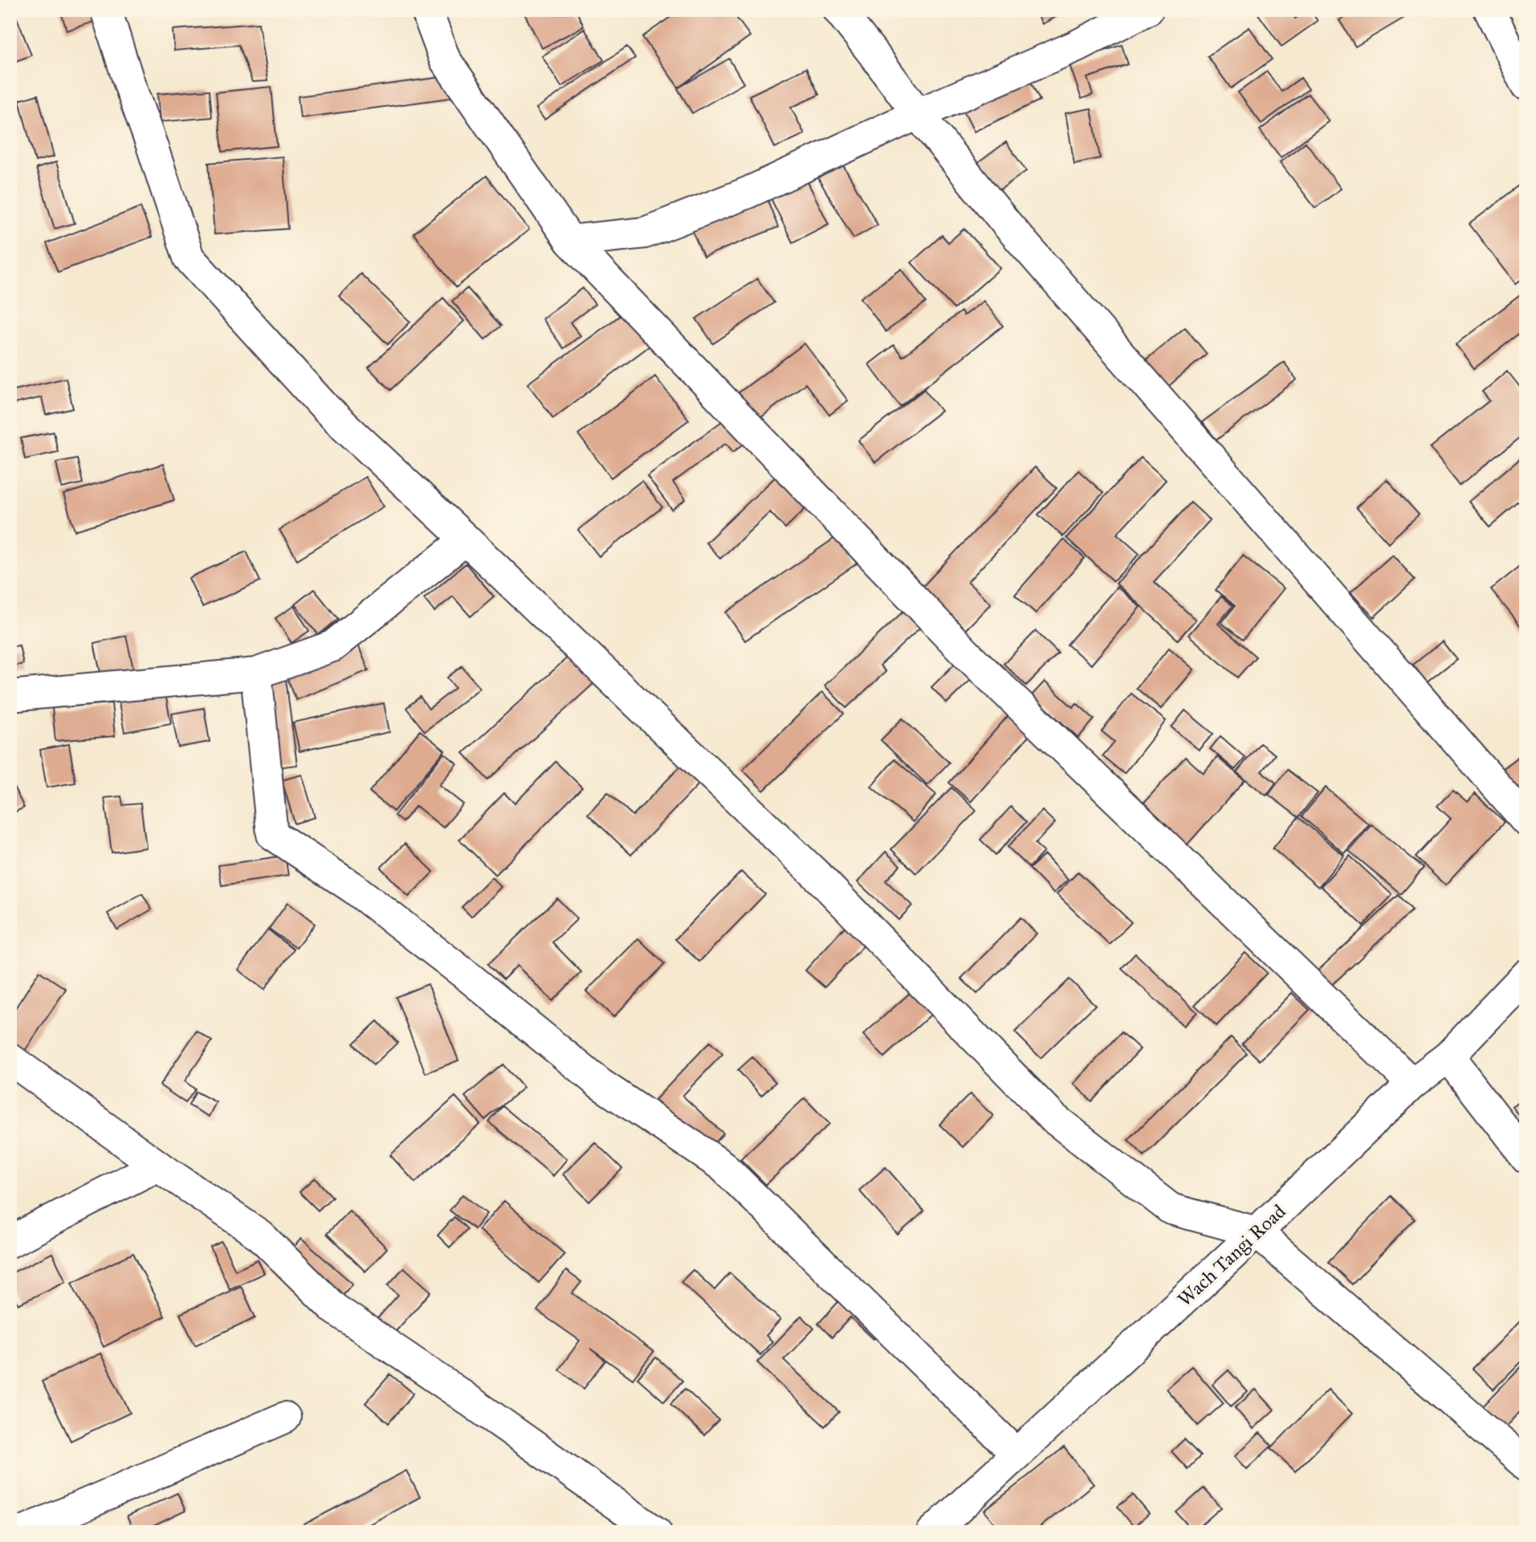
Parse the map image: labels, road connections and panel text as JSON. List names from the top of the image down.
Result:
{
  "streets": {
    "street": ["Wach Tangi Road"]
  }
}
